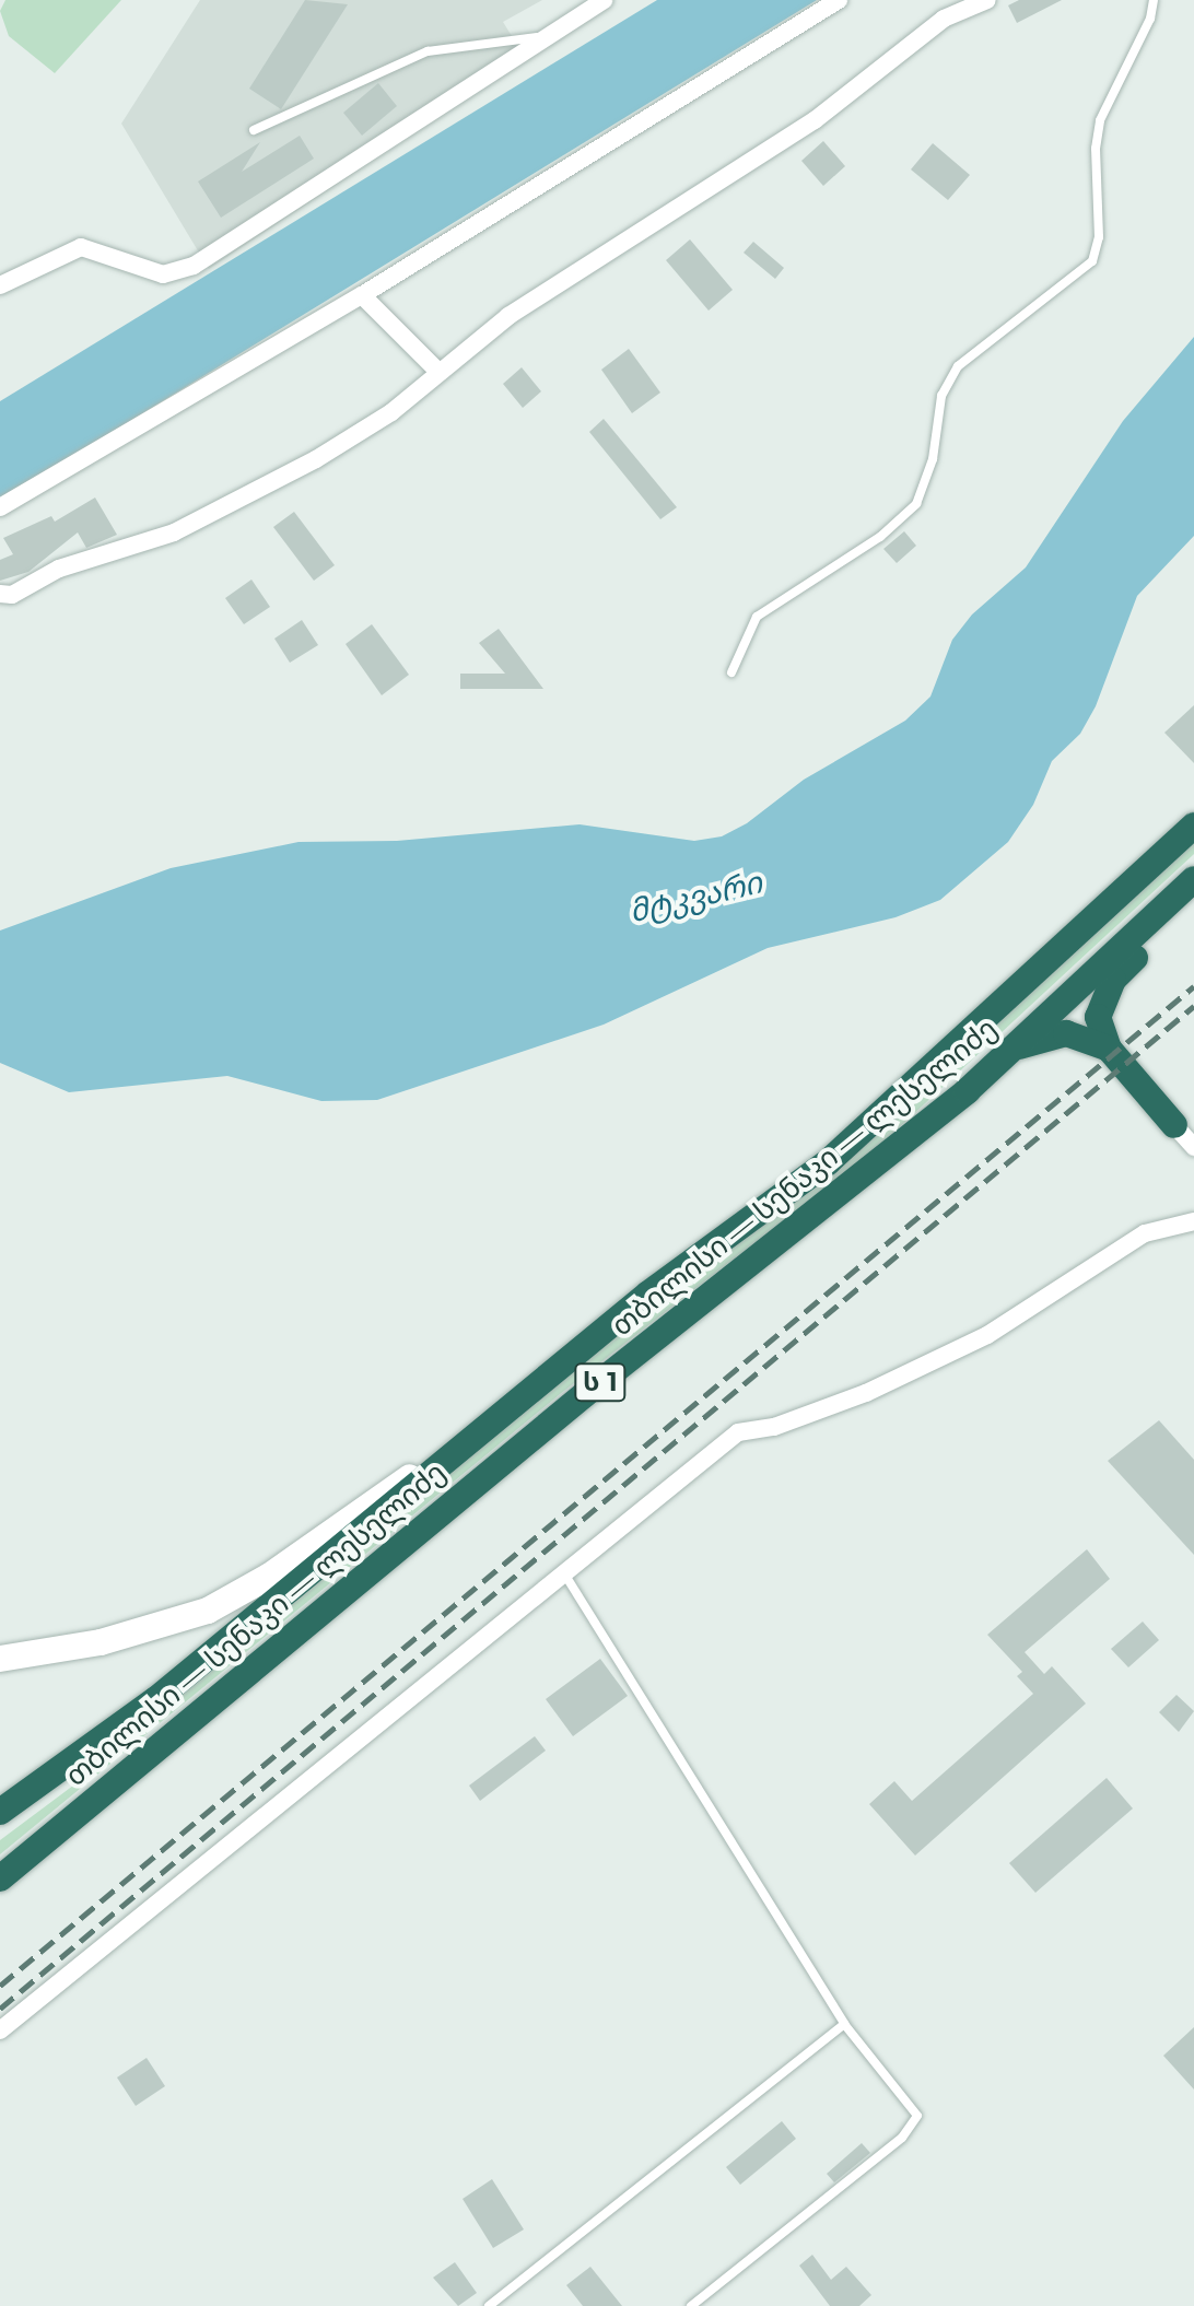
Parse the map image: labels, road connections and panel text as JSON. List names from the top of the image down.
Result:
{
  "streets": {
    "highway": ["თბილისი — სენაკი — ლესელიძე", "ს 1"]
  },
  "water": ["მტკვარი"]
}
